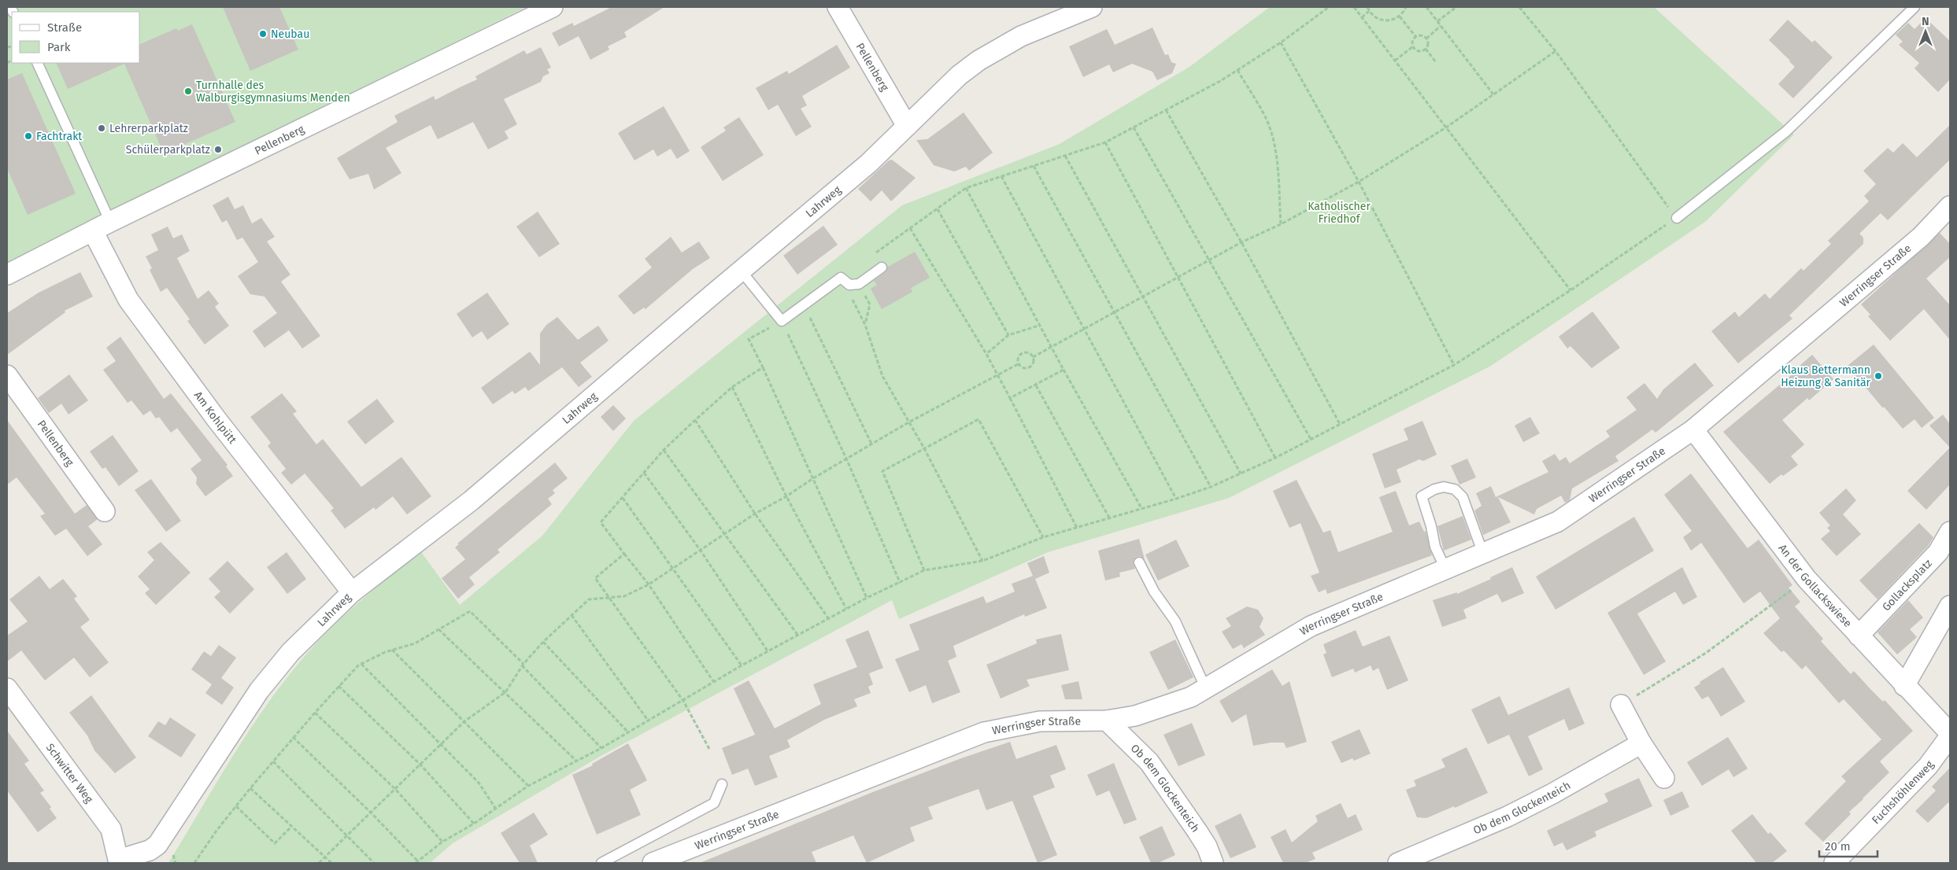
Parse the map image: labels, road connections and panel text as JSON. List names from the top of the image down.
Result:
{
  "streets": {
    "street": [
      "Pellenberg",
      "Lahrweg",
      "Werringser Straße",
      "Am Kohlpütt",
      "Gollacksplatz",
      "An der Gollackswiese",
      "Schwitter Weg",
      "Ob dem Glockenteich",
      "Fuchshöhlenweg"
    ]
  },
  "crossings": [
    ["Pellenberg", "Lahrweg"],
    ["Pellenberg", "Am Kohlpütt"],
    ["Lahrweg", "Am Kohlpütt"],
    ["Lahrweg", "Schwitter Weg"],
    ["Werringser Straße", "An der Gollackswiese"],
    ["Werringser Straße", "Ob dem Glockenteich"],
    ["Gollacksplatz", "An der Gollackswiese"]
  ],
  "parks": ["Katholischer Friedhof"],
  "places": [
    "Neubau",
    "Turnhalle des Walburgisgymnasiums Menden",
    "Lehrerparkplatz",
    "Fachtrakt",
    "Schülerparkplatz",
    "Klaus Bettermann Heizung & Sanitär"
  ],
  "legend": ["Straße", "Park"],
  "scale_bar": "20 m",
  "north": "top"
}
